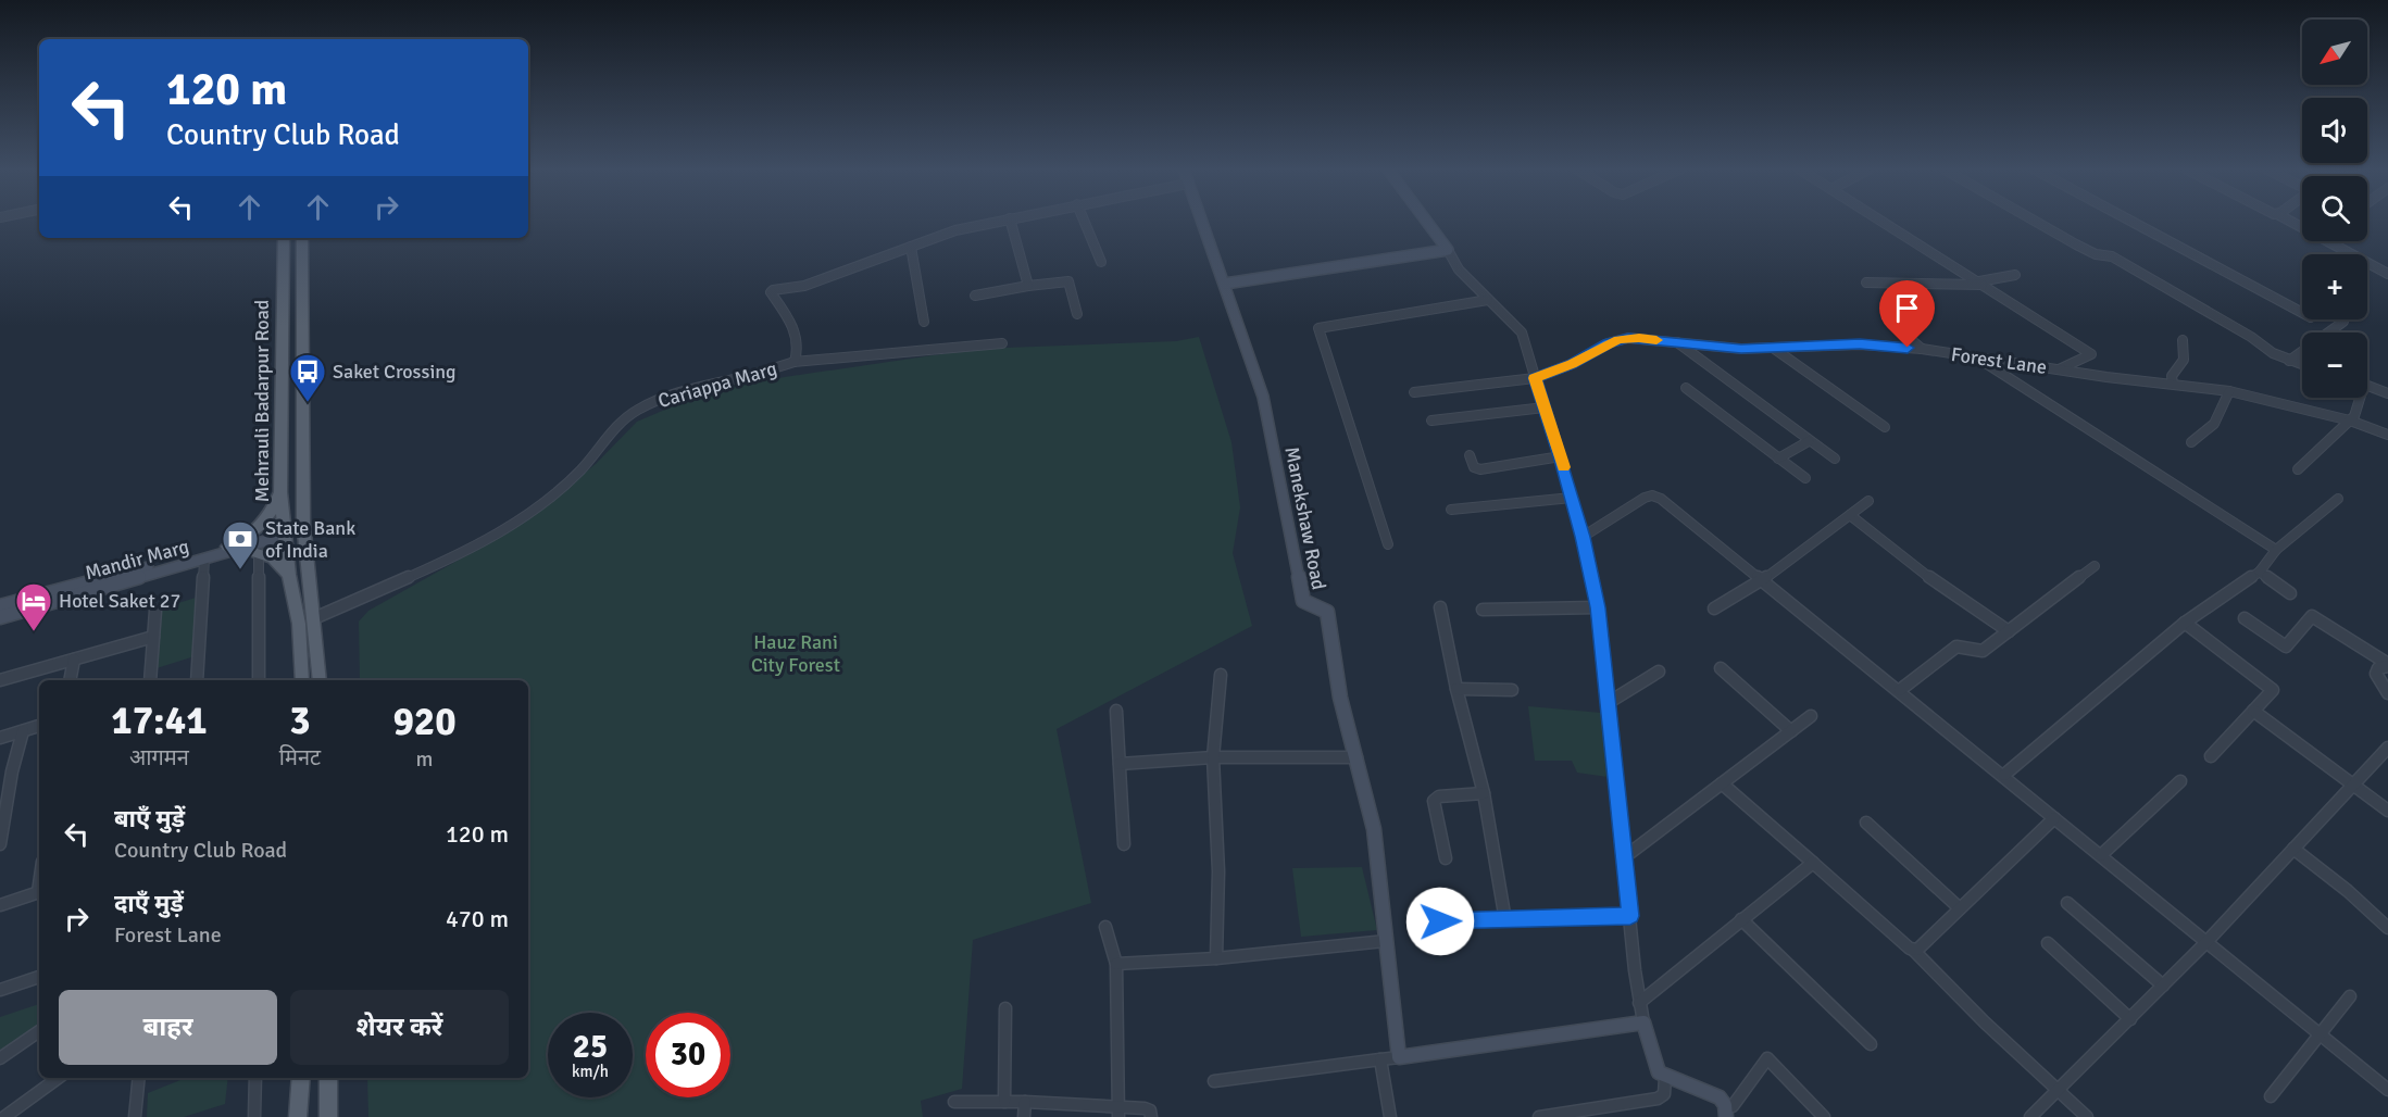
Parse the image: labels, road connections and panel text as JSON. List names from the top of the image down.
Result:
{
  "streets": {
    "main road": ["Mehrauli Badarpur Road"],
    "street": [
      "Forest Lane",
      "Cariappa Marg",
      "Manekshaw Road",
      "Mandir Marg"
    ]
  },
  "crossings": [
    ["Cariappa Marg", "Mehrauli Badarpur Road"],
    ["Mehrauli Badarpur Road", "Mandir Marg"]
  ],
  "parks": ["Hauz Rani City Forest"],
  "places": {
    "bus stop": ["Saket Crossing"],
    "bank": ["State Bank of India"],
    "hotel": ["Hotel Saket 27"]
  },
  "north": "bottom left",
  "page": {
    "map_buttons": ["+", "−"],
    "turn": ["120 m", "Country Club Road"],
    "eta": [
      "17:41",
      "आगमन",
      "3",
      "मिनट",
      "920",
      "m"
    ],
    "list": [
      {
        "name": "बाएँ मुड़ें",
        "note": "Country Club Road",
        "value": "120 m"
      },
      {
        "name": "दाएँ मुड़ें",
        "note": "Forest Lane",
        "value": "470 m"
      }
    ],
    "buttons": ["बाहर", "शेयर करें"],
    "speed": "25 km/h",
    "limit": "30"
  }
}
